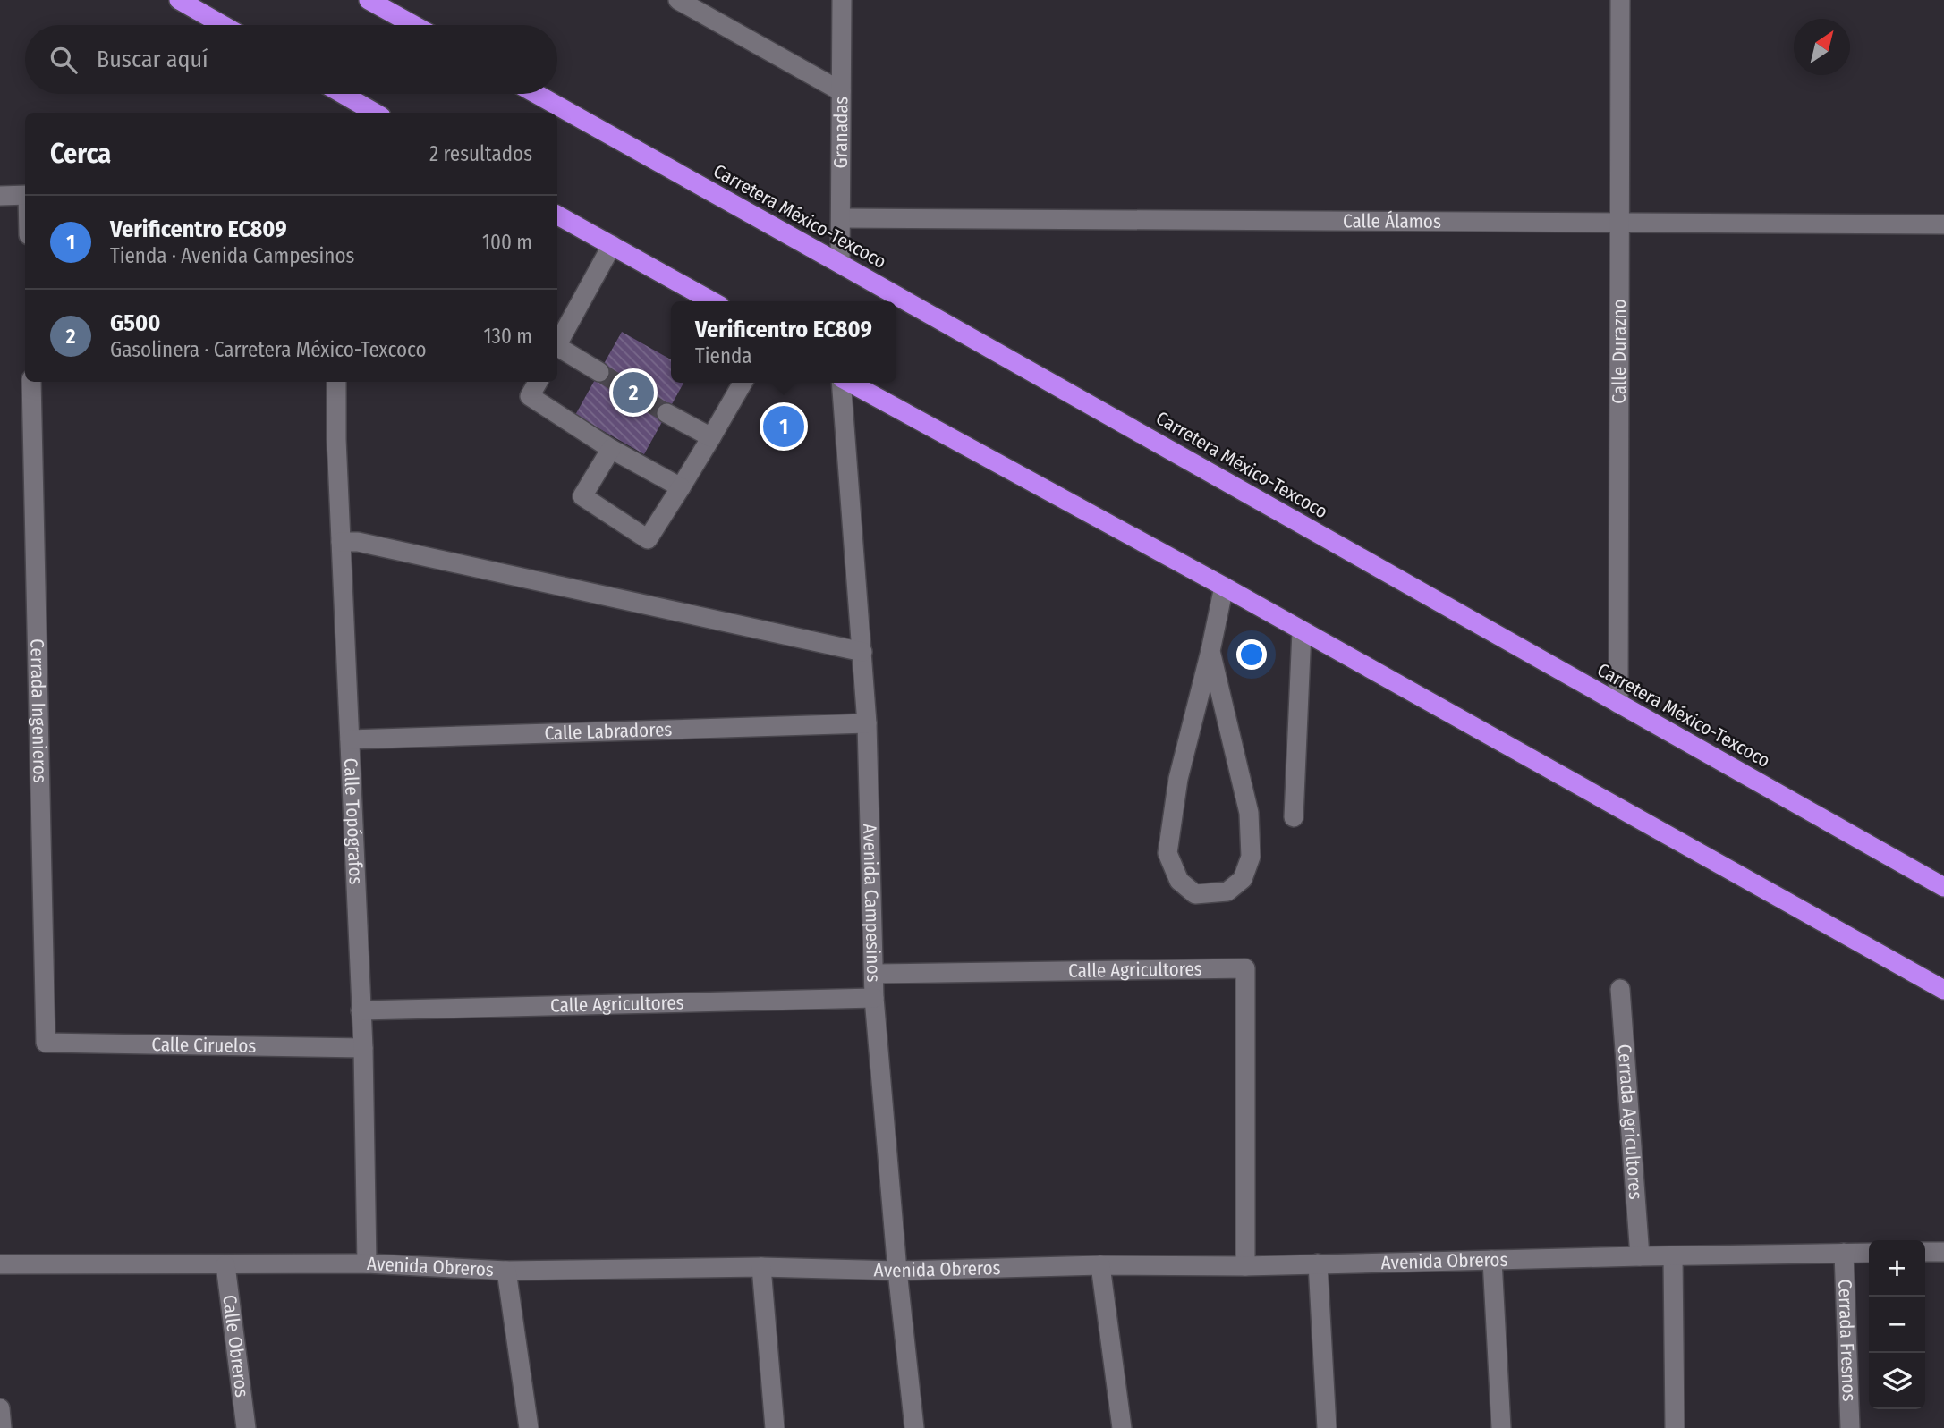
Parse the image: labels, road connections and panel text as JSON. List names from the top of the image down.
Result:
{
  "streets": {
    "highway": ["Carretera México-Texcoco"],
    "street": [
      "Granadas",
      "Calle Álamos",
      "Calle Durazno",
      "Cerrada Ingenieros",
      "Calle Labradores",
      "Calle Topógrafos",
      "Avenida Campesinos",
      "Calle Agricultores",
      "Calle Ciruelos",
      "Cerrada Agricultores",
      "Avenida Obreros",
      "Cerrada Fresnos",
      "Calle Obreros"
    ]
  },
  "crossings": [
    ["Granadas", "Carretera México-Texcoco"],
    ["Granadas", "Calle Álamos"],
    ["Carretera México-Texcoco", "Calle Durazno"],
    ["Calle Álamos", "Calle Durazno"],
    ["Cerrada Ingenieros", "Calle Ciruelos"],
    ["Calle Labradores", "Calle Topógrafos"],
    ["Calle Labradores", "Avenida Campesinos"],
    ["Calle Topógrafos", "Calle Agricultores"],
    ["Calle Topógrafos", "Calle Ciruelos"],
    ["Calle Topógrafos", "Avenida Obreros"],
    ["Avenida Campesinos", "Calle Agricultores"],
    ["Avenida Campesinos", "Avenida Obreros"],
    ["Calle Agricultores", "Avenida Obreros"],
    ["Cerrada Agricultores", "Avenida Obreros"],
    ["Avenida Obreros", "Cerrada Fresnos"],
    ["Avenida Obreros", "Calle Obreros"]
  ],
  "north": "top right",
  "page": {
    "search": "Buscar aquí",
    "heading": ["Cerca", "2 resultados"],
    "list": [
      {
        "mark": "1",
        "name": "Verificentro EC809",
        "note": "Tienda · Avenida Campesinos",
        "value": "100 m"
      },
      {
        "mark": "2",
        "name": "G500",
        "note": "Gasolinera · Carretera México-Texcoco",
        "value": "130 m"
      }
    ],
    "popup": ["Verificentro EC809", "Tienda"],
    "pins": ["2", "1"],
    "map_buttons": ["+", "−"]
  }
}
